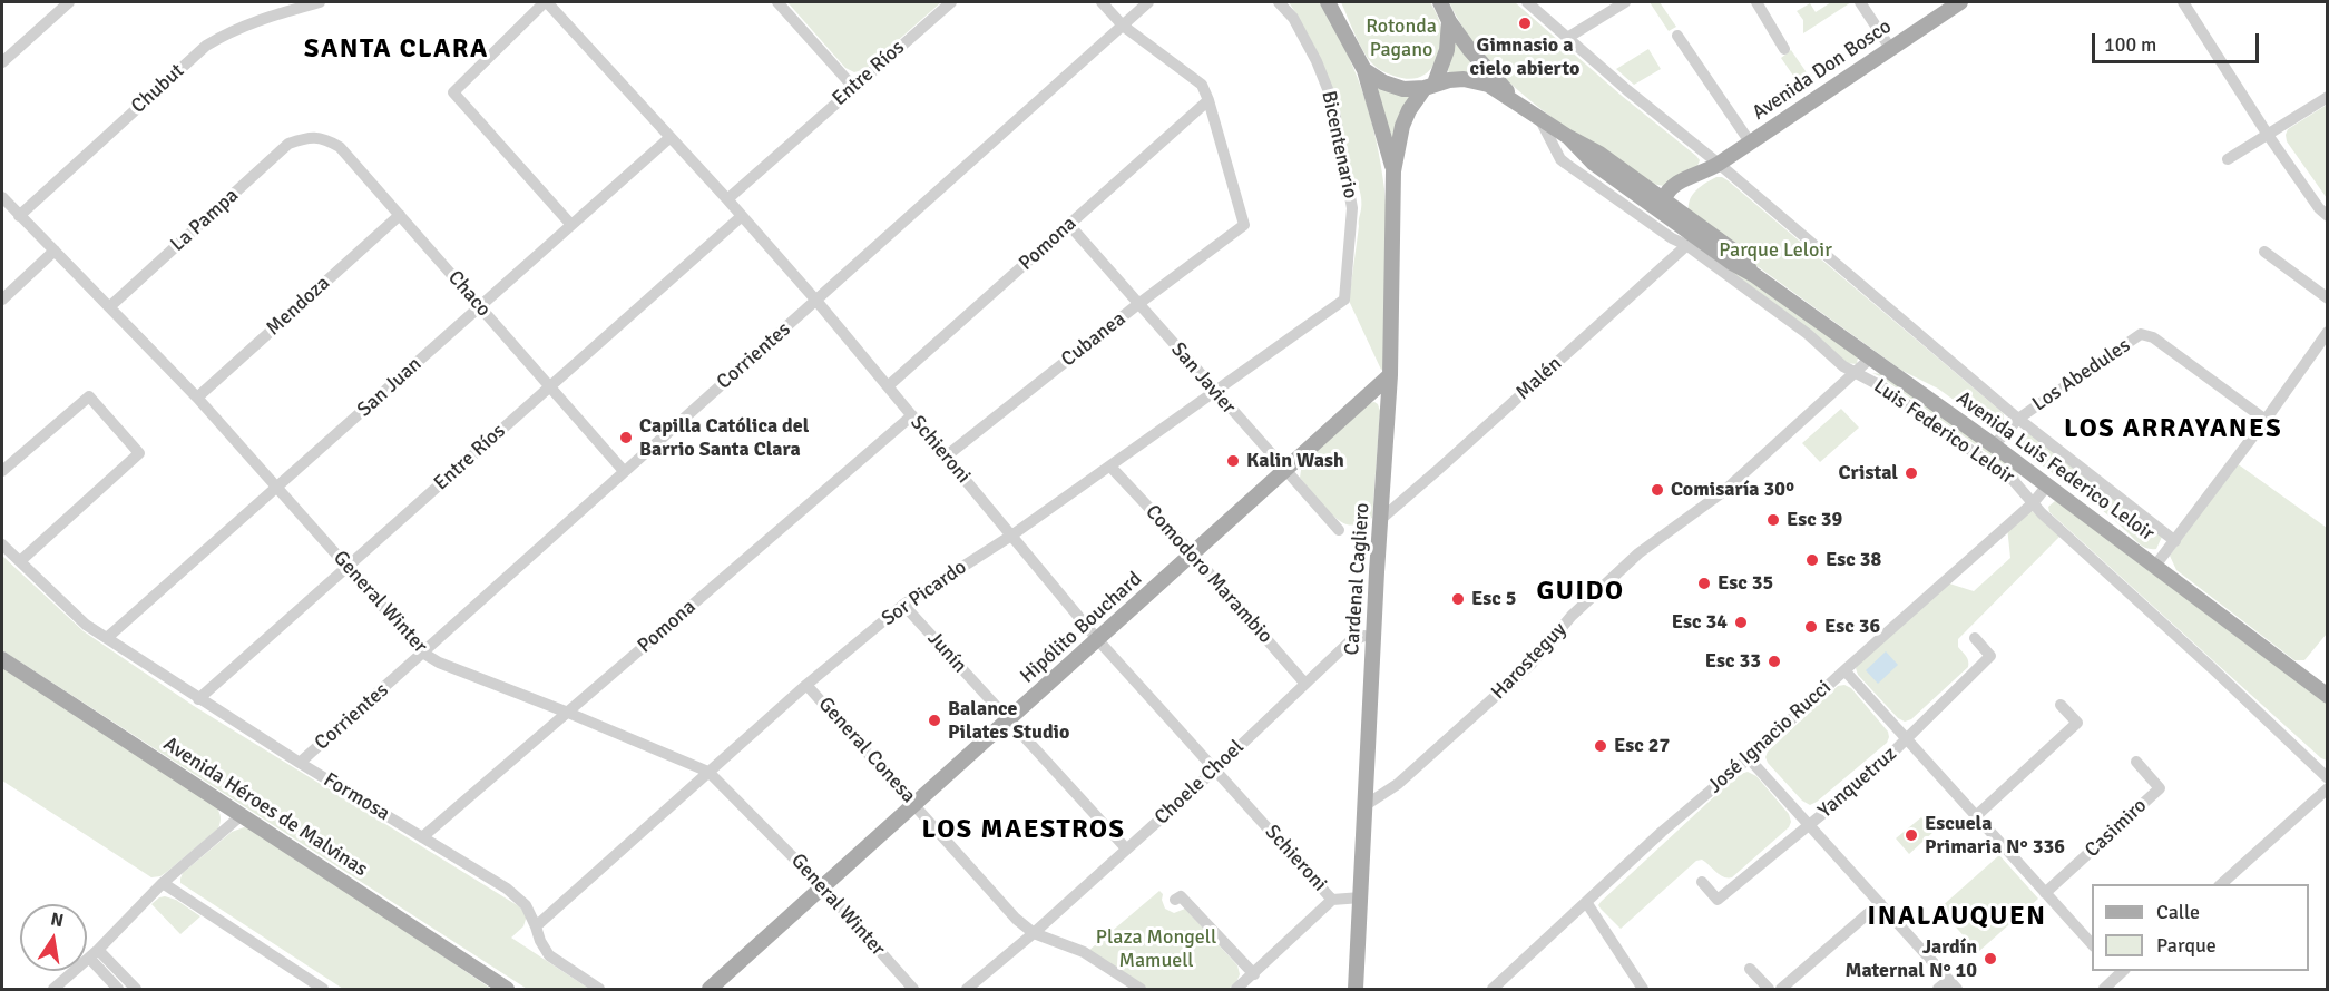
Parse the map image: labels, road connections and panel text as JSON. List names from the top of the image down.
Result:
{
  "streets": {
    "main road": [
      "Avenida Don Bosco",
      "Avenida Luis Federico Leloir",
      "Cardenal Cagliero",
      "Hipólito Bouchard",
      "Avenida Héroes de Malvinas"
    ],
    "street": [
      "Entre Ríos",
      "Chubut",
      "Bicentenario",
      "La Pampa",
      "Pomona",
      "Chaco",
      "Mendoza",
      "Cubanea",
      "Corrientes",
      "Los Abedules",
      "San Javier",
      "Malén",
      "San Juan",
      "Luis Federico Leloir",
      "Schieroni",
      "Comodoro Marambio",
      "Sor Picardo",
      "General Winter",
      "Junín",
      "Harosteguy",
      "José Ignacio Rucci",
      "General Conesa",
      "Choele Choel",
      "Yanquetruz",
      "Formosa",
      "Casimiro"
    ]
  },
  "crossings": [
    ["Avenida Don Bosco", "Avenida Luis Federico Leloir"],
    ["Entre Ríos", "Chaco"],
    ["Entre Ríos", "Schieroni"],
    ["Entre Ríos", "General Winter"],
    ["Entre Ríos", "Formosa"],
    ["Chubut", "General Winter"],
    ["Bicentenario", "Sor Picardo"],
    ["La Pampa", "Chaco"],
    ["La Pampa", "General Winter"],
    ["Pomona", "Cubanea"],
    ["Pomona", "San Javier"],
    ["Pomona", "Schieroni"],
    ["Pomona", "General Winter"],
    ["Pomona", "Formosa"],
    ["Chaco", "Mendoza"],
    ["Chaco", "Corrientes"],
    ["Chaco", "San Juan"],
    ["Mendoza", "General Winter"],
    ["Cubanea", "San Javier"],
    ["Cubanea", "Schieroni"],
    ["Corrientes", "Schieroni"],
    ["Corrientes", "General Winter"],
    ["Corrientes", "Formosa"],
    ["Los Abedules", "Avenida Luis Federico Leloir"],
    ["San Javier", "Sor Picardo"],
    ["San Javier", "Hipólito Bouchard"],
    ["Malén", "Luis Federico Leloir"],
    ["Malén", "Avenida Luis Federico Leloir"],
    ["Malén", "Cardenal Cagliero"],
    ["San Juan", "Schieroni"],
    ["San Juan", "General Winter"],
    ["San Juan", "Formosa"],
    ["Luis Federico Leloir", "Avenida Luis Federico Leloir"],
    ["Luis Federico Leloir", "Harosteguy"],
    ["Luis Federico Leloir", "José Ignacio Rucci"],
    ["Schieroni", "Sor Picardo"],
    ["Schieroni", "Hipólito Bouchard"],
    ["Schieroni", "Choele Choel"],
    ["Avenida Luis Federico Leloir", "Cardenal Cagliero"],
    ["Avenida Luis Federico Leloir", "Harosteguy"],
    ["Avenida Luis Federico Leloir", "José Ignacio Rucci"],
    ["Comodoro Marambio", "Sor Picardo"],
    ["Comodoro Marambio", "Hipólito Bouchard"],
    ["Comodoro Marambio", "Choele Choel"],
    ["Cardenal Cagliero", "Hipólito Bouchard"],
    ["Cardenal Cagliero", "Harosteguy"],
    ["Cardenal Cagliero", "Choele Choel"],
    ["Sor Picardo", "General Winter"],
    ["Sor Picardo", "Junín"],
    ["Sor Picardo", "General Conesa"],
    ["Sor Picardo", "Formosa"],
    ["General Winter", "Hipólito Bouchard"],
    ["Hipólito Bouchard", "Junín"],
    ["Hipólito Bouchard", "General Conesa"],
    ["Junín", "Choele Choel"],
    ["General Conesa", "Choele Choel"]
  ],
  "districts": [
    "SANTA CLARA",
    "LOS ARRAYANES",
    "GUIDO",
    "LOS MAESTROS",
    "INALAUQUEN"
  ],
  "parks": ["Rotonda Pagano", "Parque Leloir", "Plaza Mongell Mamuell"],
  "places": [
    "Gimnasio a cielo abierto",
    "Capilla Católica del Barrio Santa Clara",
    "Kalin Wash",
    "Cristal",
    "Comisaría 30º",
    "Esc 39",
    "Esc 38",
    "Esc 35",
    "Esc 5",
    "Esc 34",
    "Esc 36",
    "Esc 33",
    "Balance Pilates Studio",
    "Esc 27",
    "Escuela Primaria N° 336",
    "Jardín Maternal N° 10"
  ],
  "legend": ["Calle", "Parque"],
  "scale_bar": "100 m",
  "north": "top"
}
